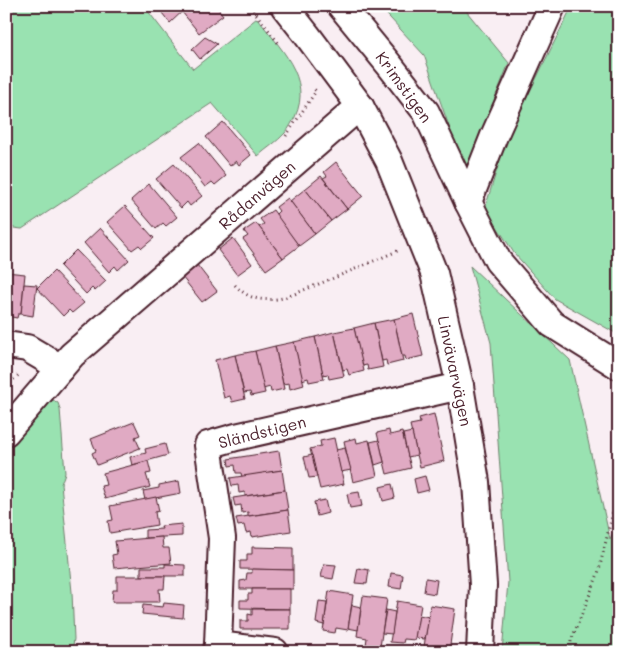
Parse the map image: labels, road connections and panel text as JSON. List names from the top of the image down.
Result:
{
  "streets": {
    "street": [
      "Krimstigen",
      "Rådanvägen",
      "Linvävarvägen",
      "Sländstigen"
    ]
  },
  "crossings": [
    ["Rådanvägen", "Linvävarvägen"],
    ["Linvävarvägen", "Sländstigen"]
  ]
}
